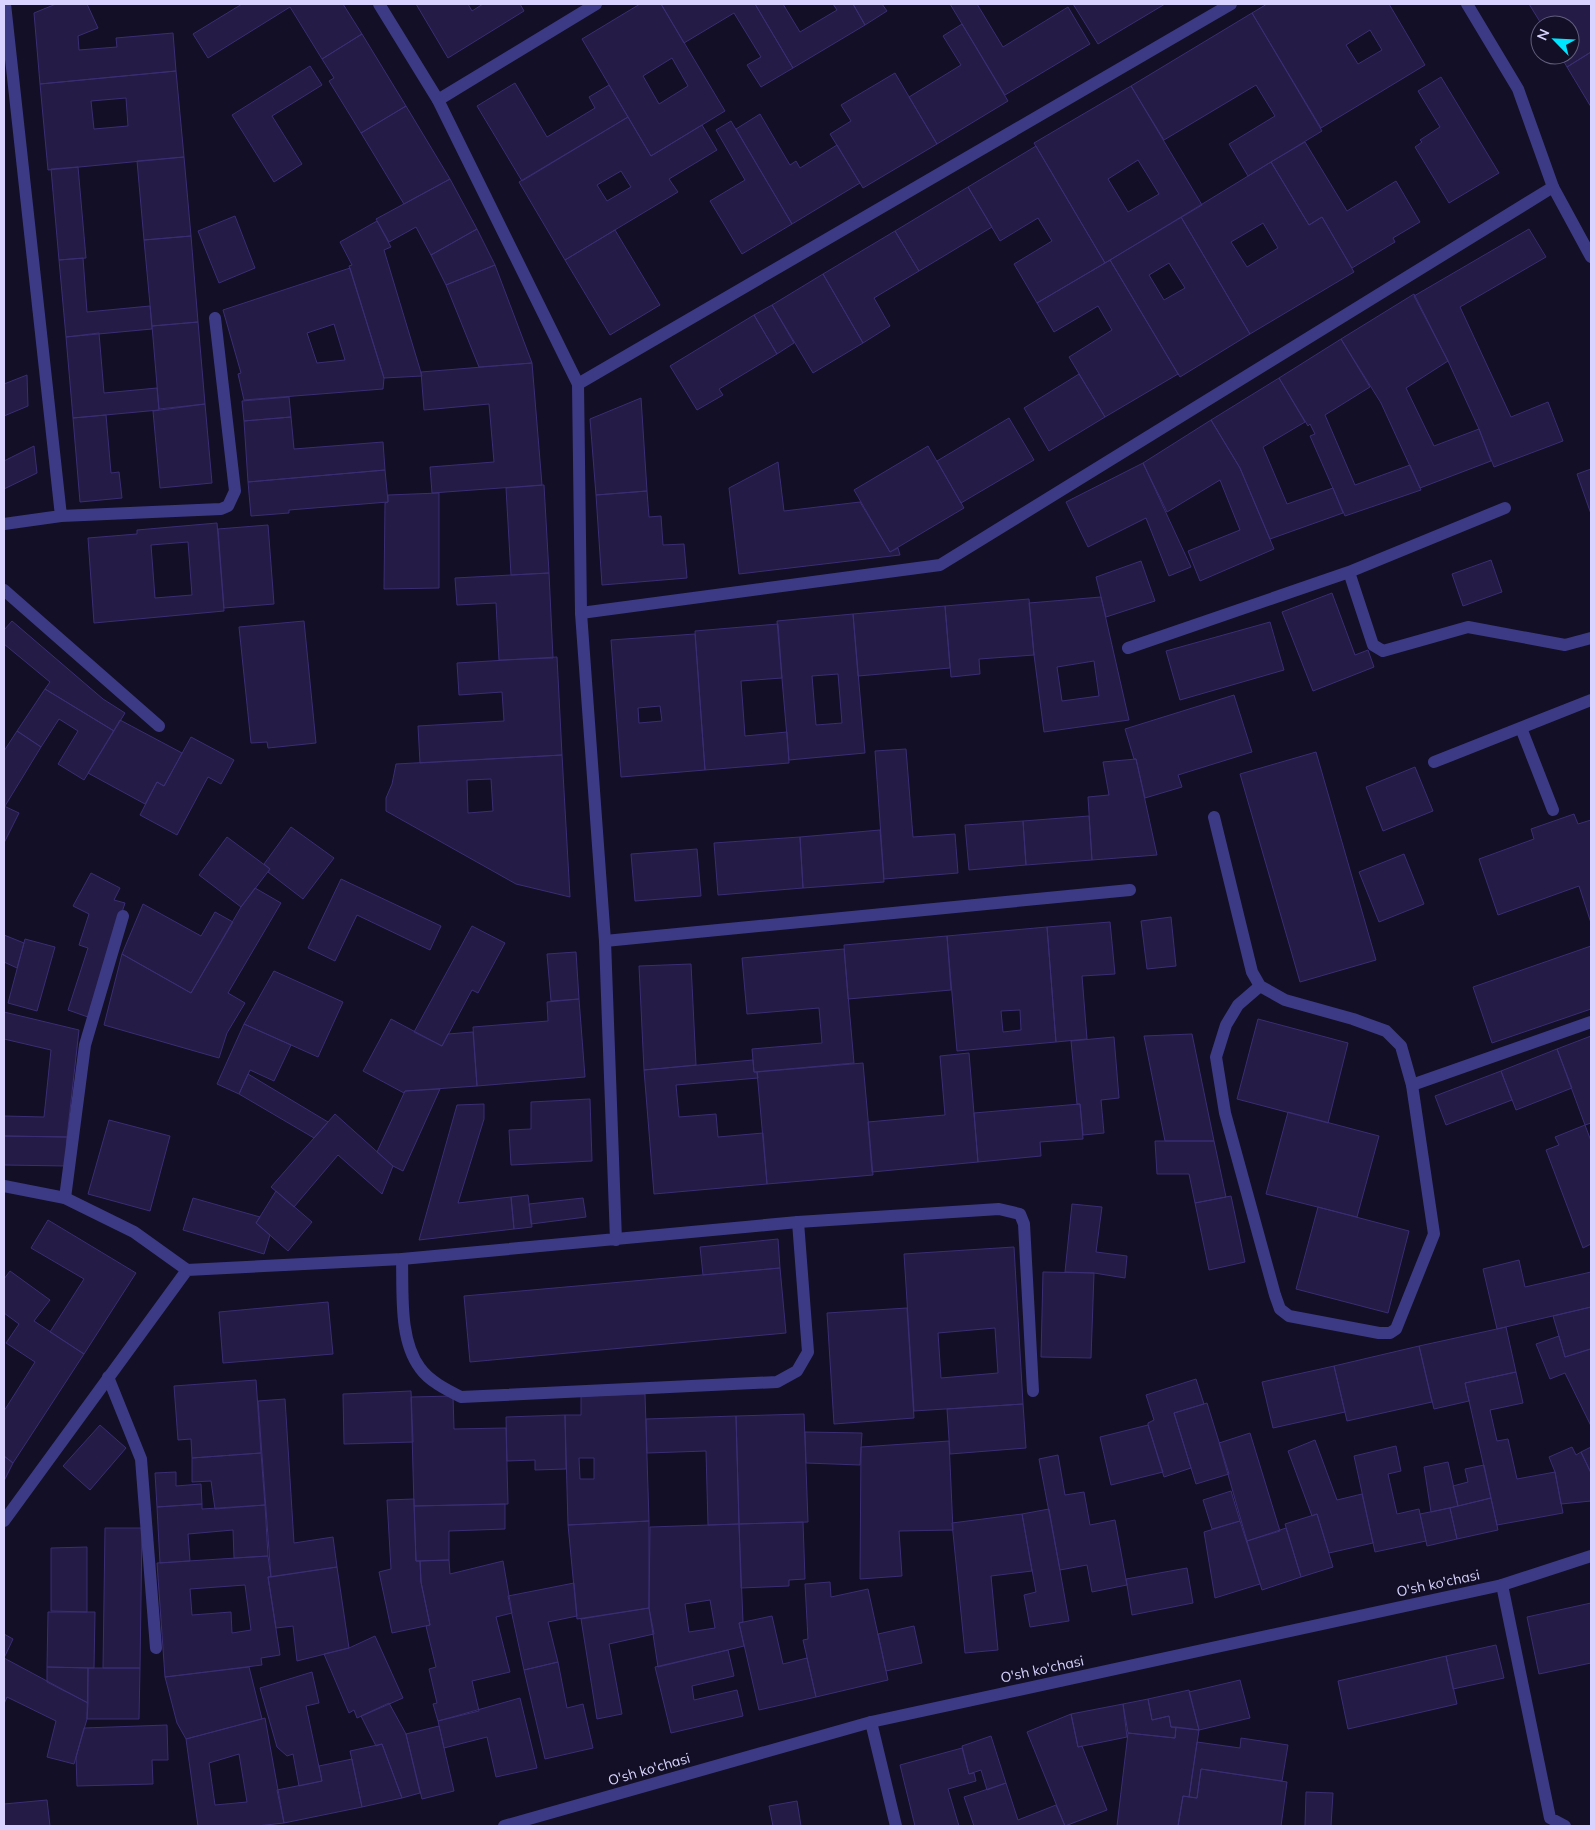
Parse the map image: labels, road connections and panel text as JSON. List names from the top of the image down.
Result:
{
  "streets": {
    "street": ["O'sh ko'chasi"]
  },
  "north": "top left"
}
